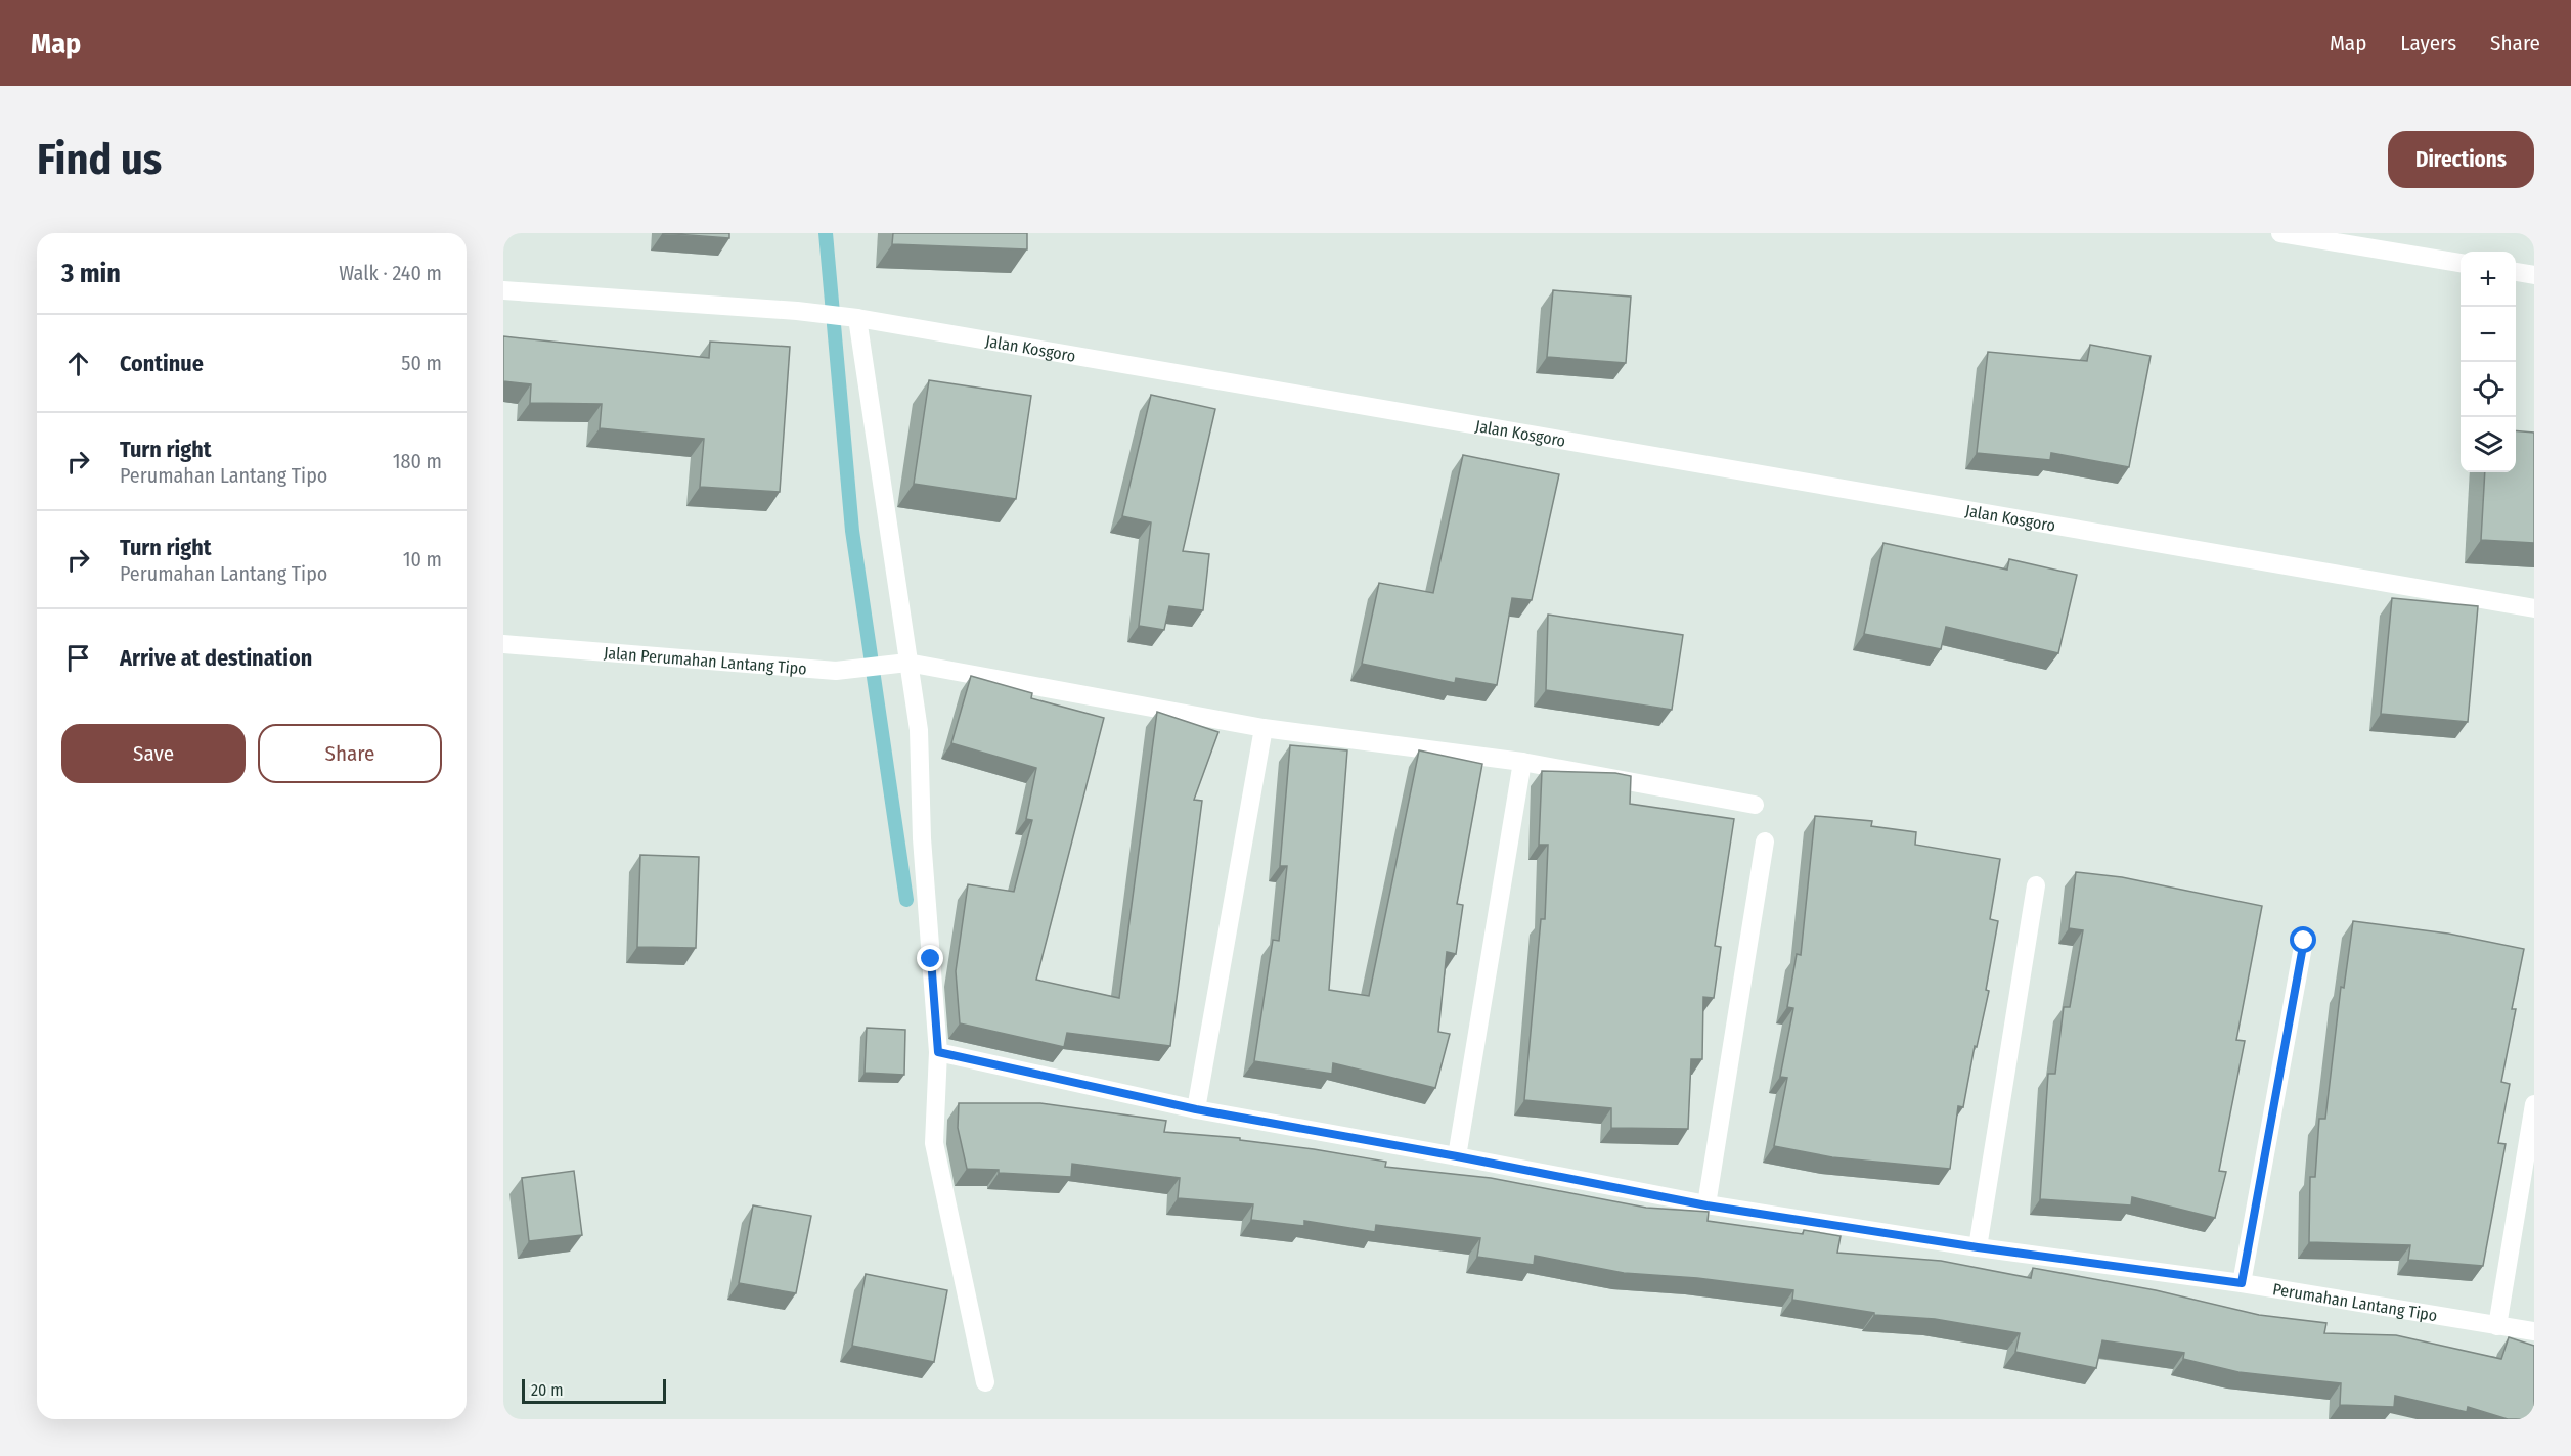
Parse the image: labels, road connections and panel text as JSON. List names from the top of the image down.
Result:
{
  "streets": {
    "street": ["Jalan Kosgoro", "Jalan Perumahan Lantang Tipo", "Perumahan Lantang Tipo"]
  },
  "scale_bar": "20 m",
  "page": {
    "header": "Map",
    "nav": ["Map", "Layers", "Share"],
    "buttons": [
      "Directions",
      ["Save", "Share"]
    ],
    "title": "Find us",
    "heading": ["3 min", "Walk · 240 m"],
    "map_buttons": ["+", "−"],
    "list": [
      ["Continue", "50 m"],
      ["Turn right", "Perumahan Lantang Tipo", "180 m"],
      ["Turn right", "Perumahan Lantang Tipo", "10 m"],
      "Arrive at destination"
    ],
    "scale": "20 m"
  }
}
